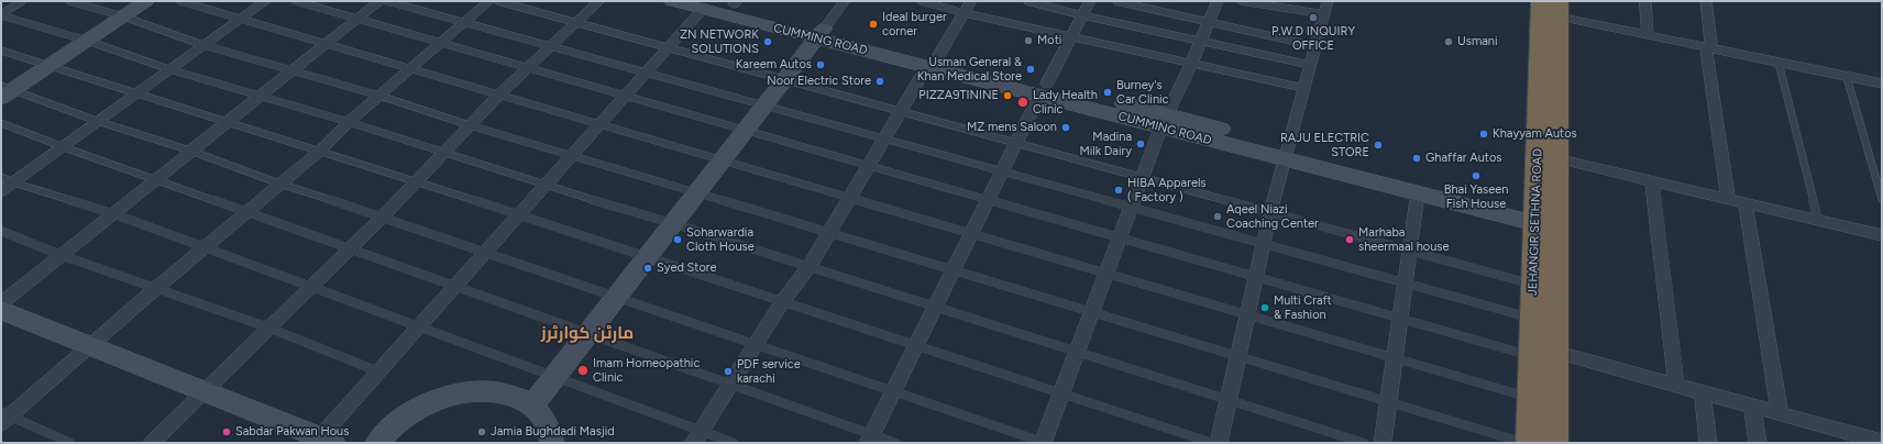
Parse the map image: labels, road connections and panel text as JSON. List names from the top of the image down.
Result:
{
  "streets": {
    "highway": ["JEHANGIR SETHNA ROAD"],
    "street": ["CUMMING ROAD"]
  },
  "crossings": [
    ["CUMMING ROAD", "JEHANGIR SETHNA ROAD"]
  ],
  "districts": ["مارٹن کوارٹرز"],
  "places": [
    "P.W.D INQUIRY OFFICE",
    "Ideal burger corner",
    "Moti",
    "ZN NETWORK SOLUTIONS",
    "Usmani",
    "Kareem Autos",
    "Usman General & Khan Medical Store",
    "Noor Electric Store",
    "Burney's Car Clinic",
    "PIZZA9TININE",
    "Lady Health Clinic",
    "MZ mens Saloon",
    "Khayyam Autos",
    "Madina Milk Dairy",
    "RAJU ELECTRIC STORE",
    "Ghaffar Autos",
    "Bhai Yaseen Fish House",
    "HIBA Apparels ( Factory )",
    "Aqeel Niazi Coaching Center",
    "Soharwardia Cloth House",
    "Marhaba sheermaal house",
    "Syed Store",
    "Multi Craft & Fashion",
    "Imam Homeopathic Clinic",
    "PDF service karachi",
    "Sabdar Pakwan Hous",
    "Jamia Bughdadi Masjid"
  ]
}
